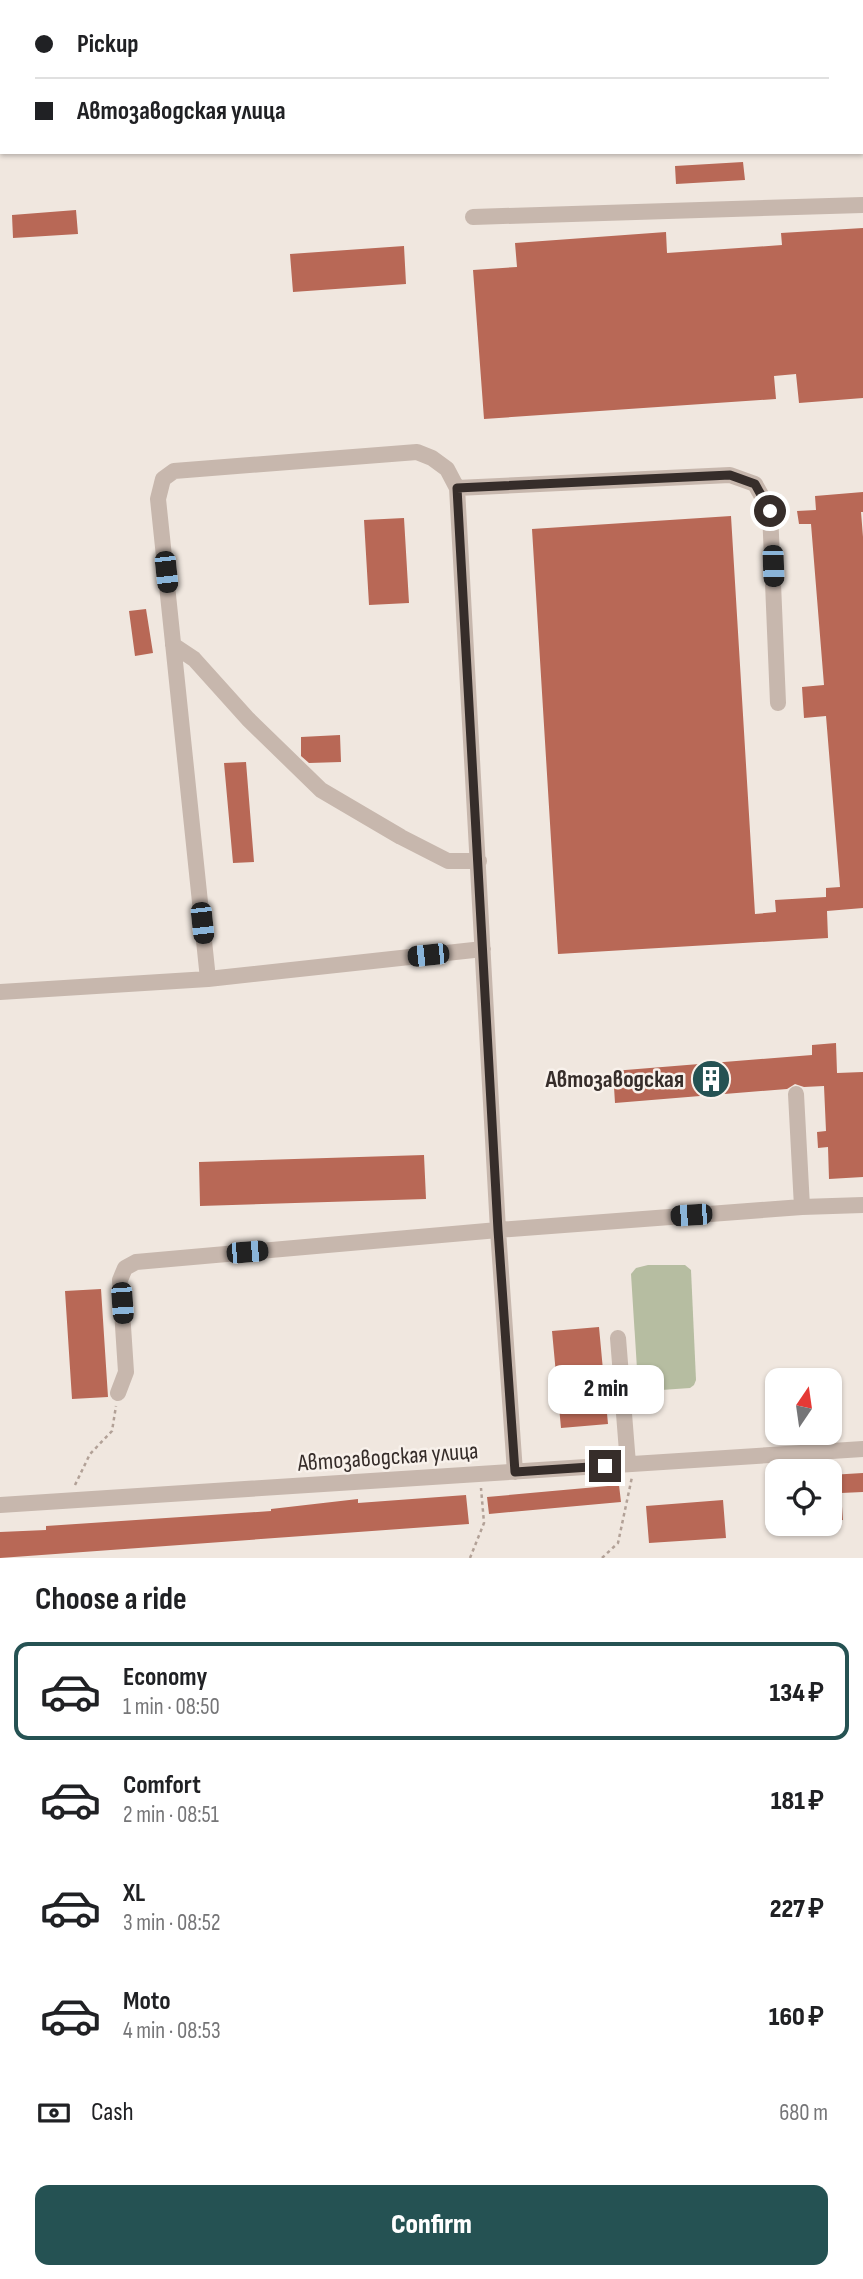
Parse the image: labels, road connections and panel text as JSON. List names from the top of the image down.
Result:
{
  "streets": {
    "street": ["Автозаводская улица"]
  },
  "places": {
    "building": ["Автозаводская"]
  },
  "north": "top",
  "page": {
    "banner": ["Pickup", "Автозаводская улица"],
    "bubble": "2 min",
    "heading": "Choose a ride",
    "list": [
      {
        "name": "Economy",
        "note": "1 min · 08:50",
        "value": "134 ₽"
      },
      {
        "name": "Comfort",
        "note": "2 min · 08:51",
        "value": "181 ₽"
      },
      {
        "name": "XL",
        "note": "3 min · 08:52",
        "value": "227 ₽"
      },
      {
        "name": "Moto",
        "note": "4 min · 08:53",
        "value": "160 ₽"
      }
    ],
    "pay": ["Cash", "680 m"],
    "buttons": "Confirm"
  }
}
